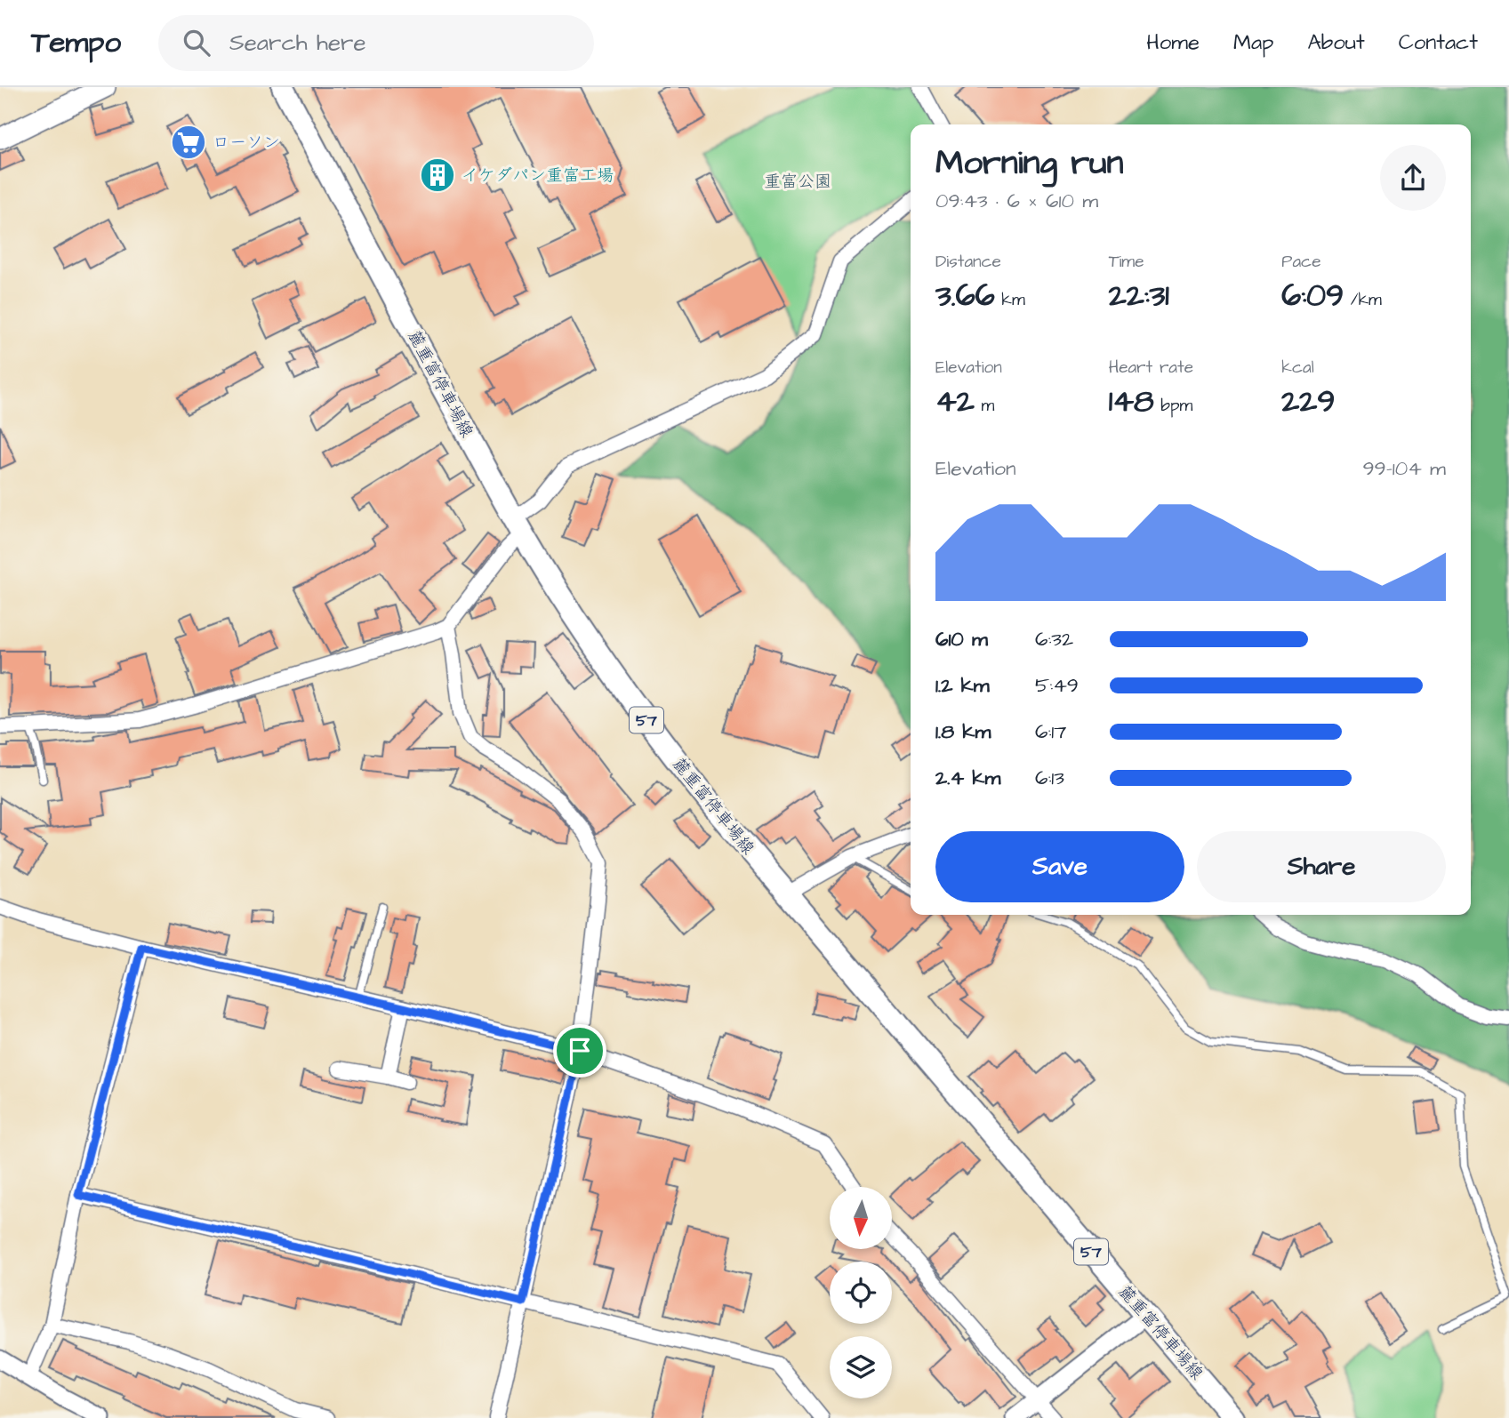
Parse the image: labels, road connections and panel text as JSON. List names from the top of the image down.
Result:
{
  "streets": {
    "main road": ["麓重富停車場線", "57"]
  },
  "parks": ["重富公園"],
  "places": {
    "supermarket": ["ローソン"],
    "building": ["イケダパン重富工場"]
  },
  "north": "bottom",
  "page": {
    "header": "Tempo",
    "search": "Search here",
    "nav": [
      "Home",
      "Map",
      "About",
      "Contact"
    ],
    "heading": ["Morning run", "09:43 · 6 × 610 m"],
    "stats": [
      ["Distance", "3.66 km"],
      ["Time", "22:31"],
      ["Pace", "6:09 /km"],
      ["Elevation", "42 m"],
      ["Heart rate", "148 bpm"],
      ["kcal", "229"]
    ],
    "chart": ["Elevation", "99–104 m"],
    "list": [
      {
        "name": "610 m",
        "note": "6:32"
      },
      {
        "name": "1.2 km",
        "note": "5:49"
      },
      {
        "name": "1.8 km",
        "note": "6:17"
      },
      {
        "name": "2.4 km",
        "note": "6:13"
      }
    ],
    "buttons": ["Save", "Share"]
  }
}
